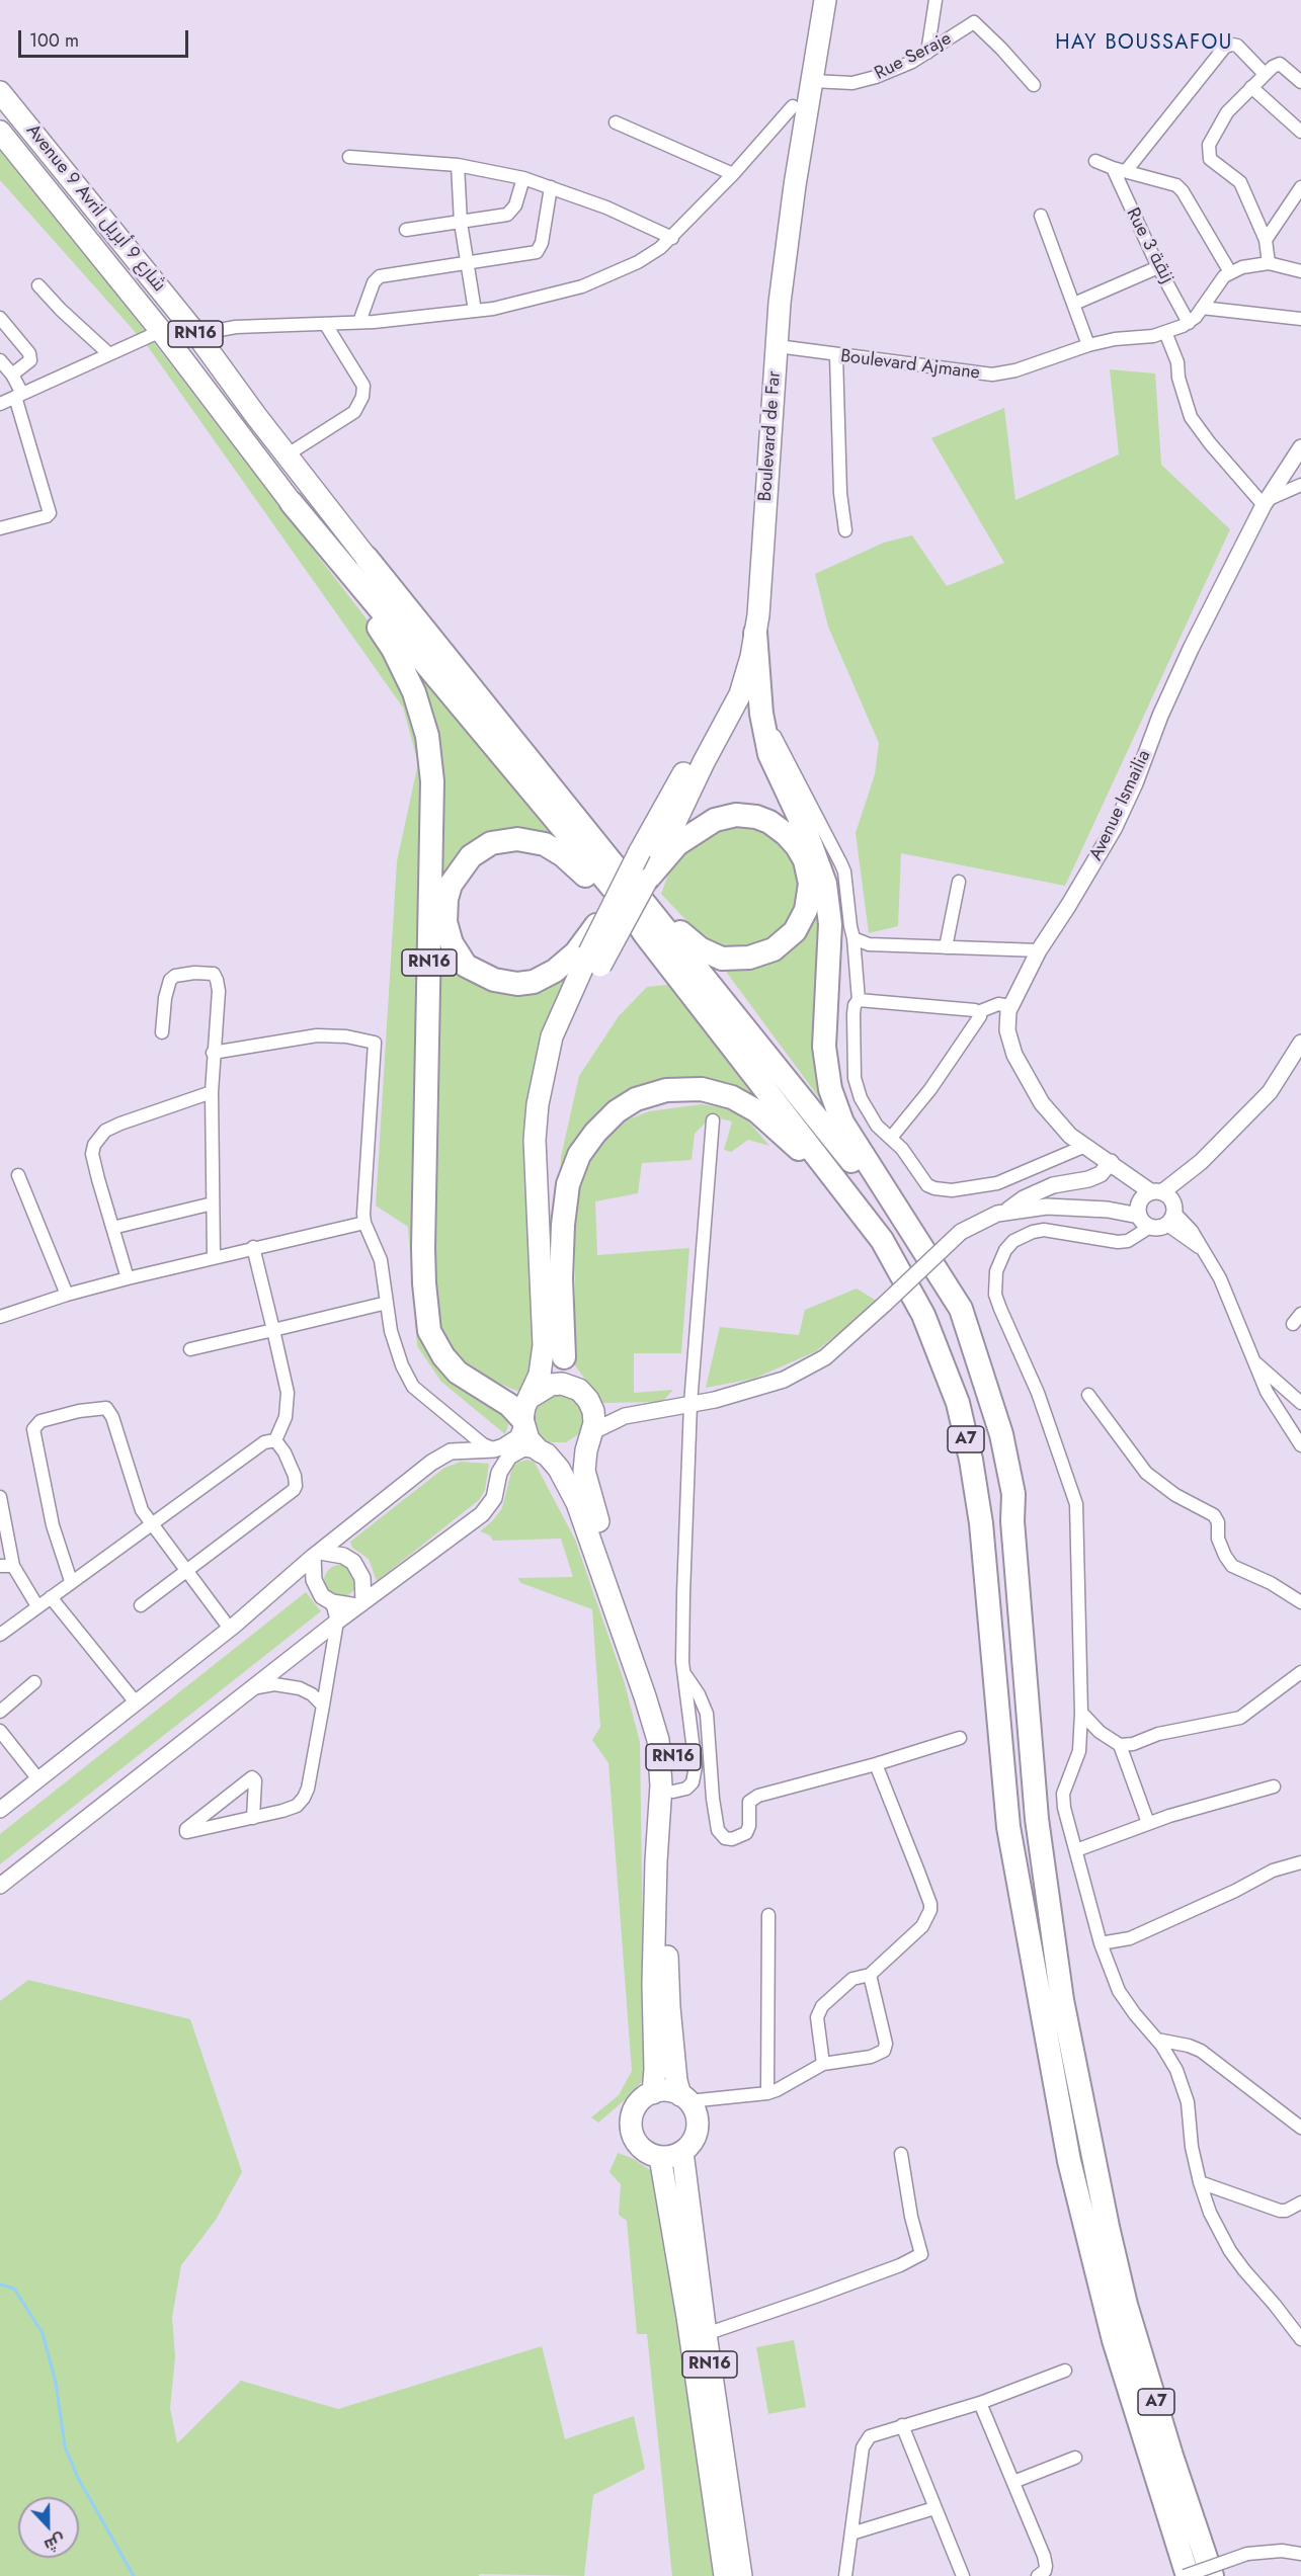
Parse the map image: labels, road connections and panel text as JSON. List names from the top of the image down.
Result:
{
  "streets": {
    "highway": [
      "Avenue 9 Avril شارع 9 أبريل",
      "RN16",
      "Boulevard de Far",
      "A7"
    ],
    "street": [
      "Rue Seraje",
      "Rue 3 زنقة",
      "Boulevard Ajmane",
      "Avenue Ismailia"
    ]
  },
  "crossings": [
    ["Rue Seraje", "Boulevard de Far"],
    ["Avenue 9 Avril شارع 9 أبريل", "RN16"],
    ["Avenue 9 Avril شارع 9 أبريل", "A7"],
    ["Rue 3 زنقة", "Boulevard Ajmane"],
    ["RN16", "Boulevard de Far"],
    ["RN16", "A7"],
    ["Boulevard Ajmane", "Boulevard de Far"]
  ],
  "districts": ["HAY BOUSSAFOU"],
  "scale_bar": "100 m",
  "north": "bottom"
}
